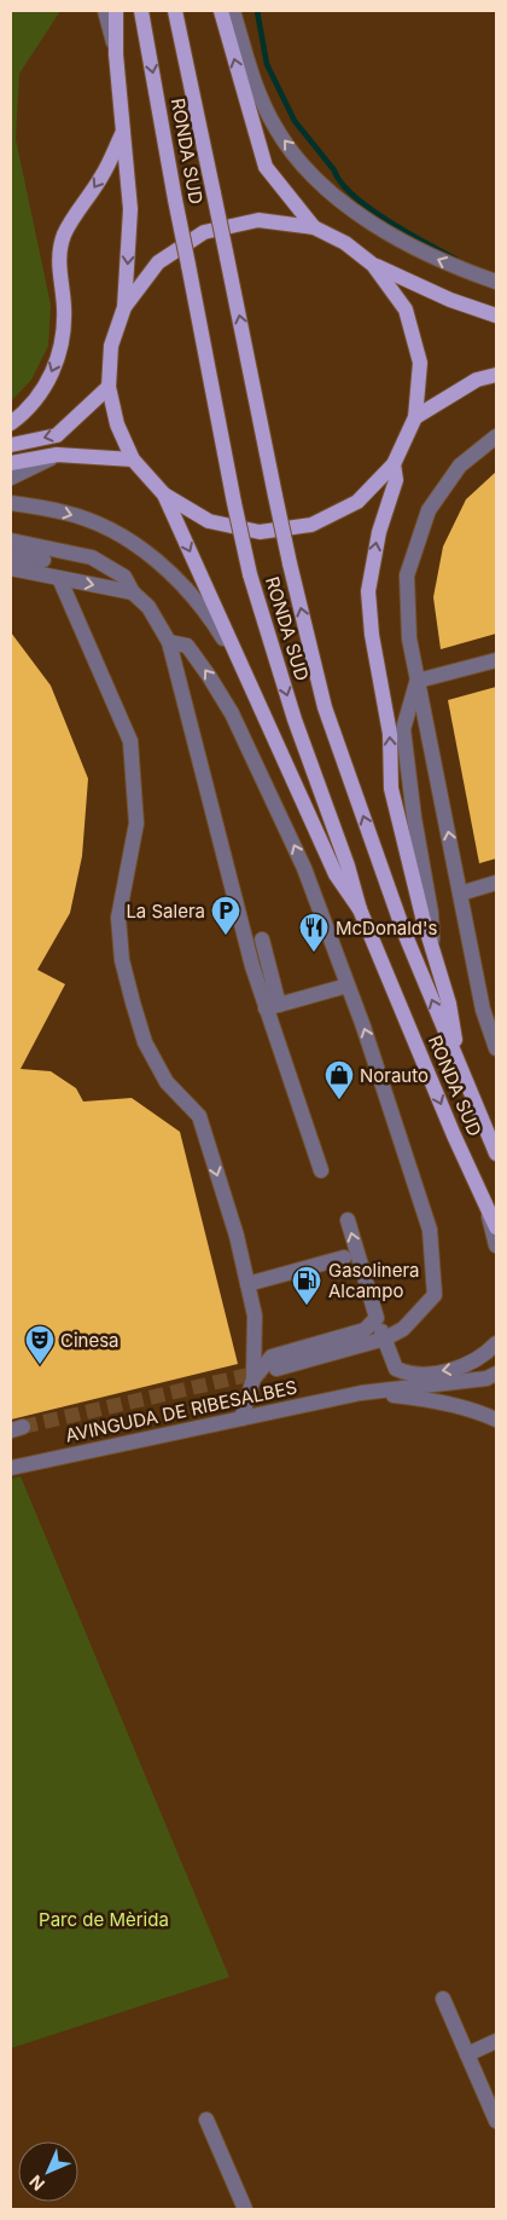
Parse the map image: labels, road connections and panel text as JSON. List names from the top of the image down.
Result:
{
  "streets": {
    "main road": ["RONDA SUD"],
    "street": ["AVINGUDA DE RIBESALBES"]
  },
  "parks": ["Parc de Mèrida"],
  "places": {
    "parking": ["La Salera"],
    "restaurant": ["McDonald's"],
    "shop": ["Norauto"],
    "fuel station": ["Gasolinera Alcampo"],
    "theatre": ["Cinesa"]
  },
  "north": "bottom left"
}
